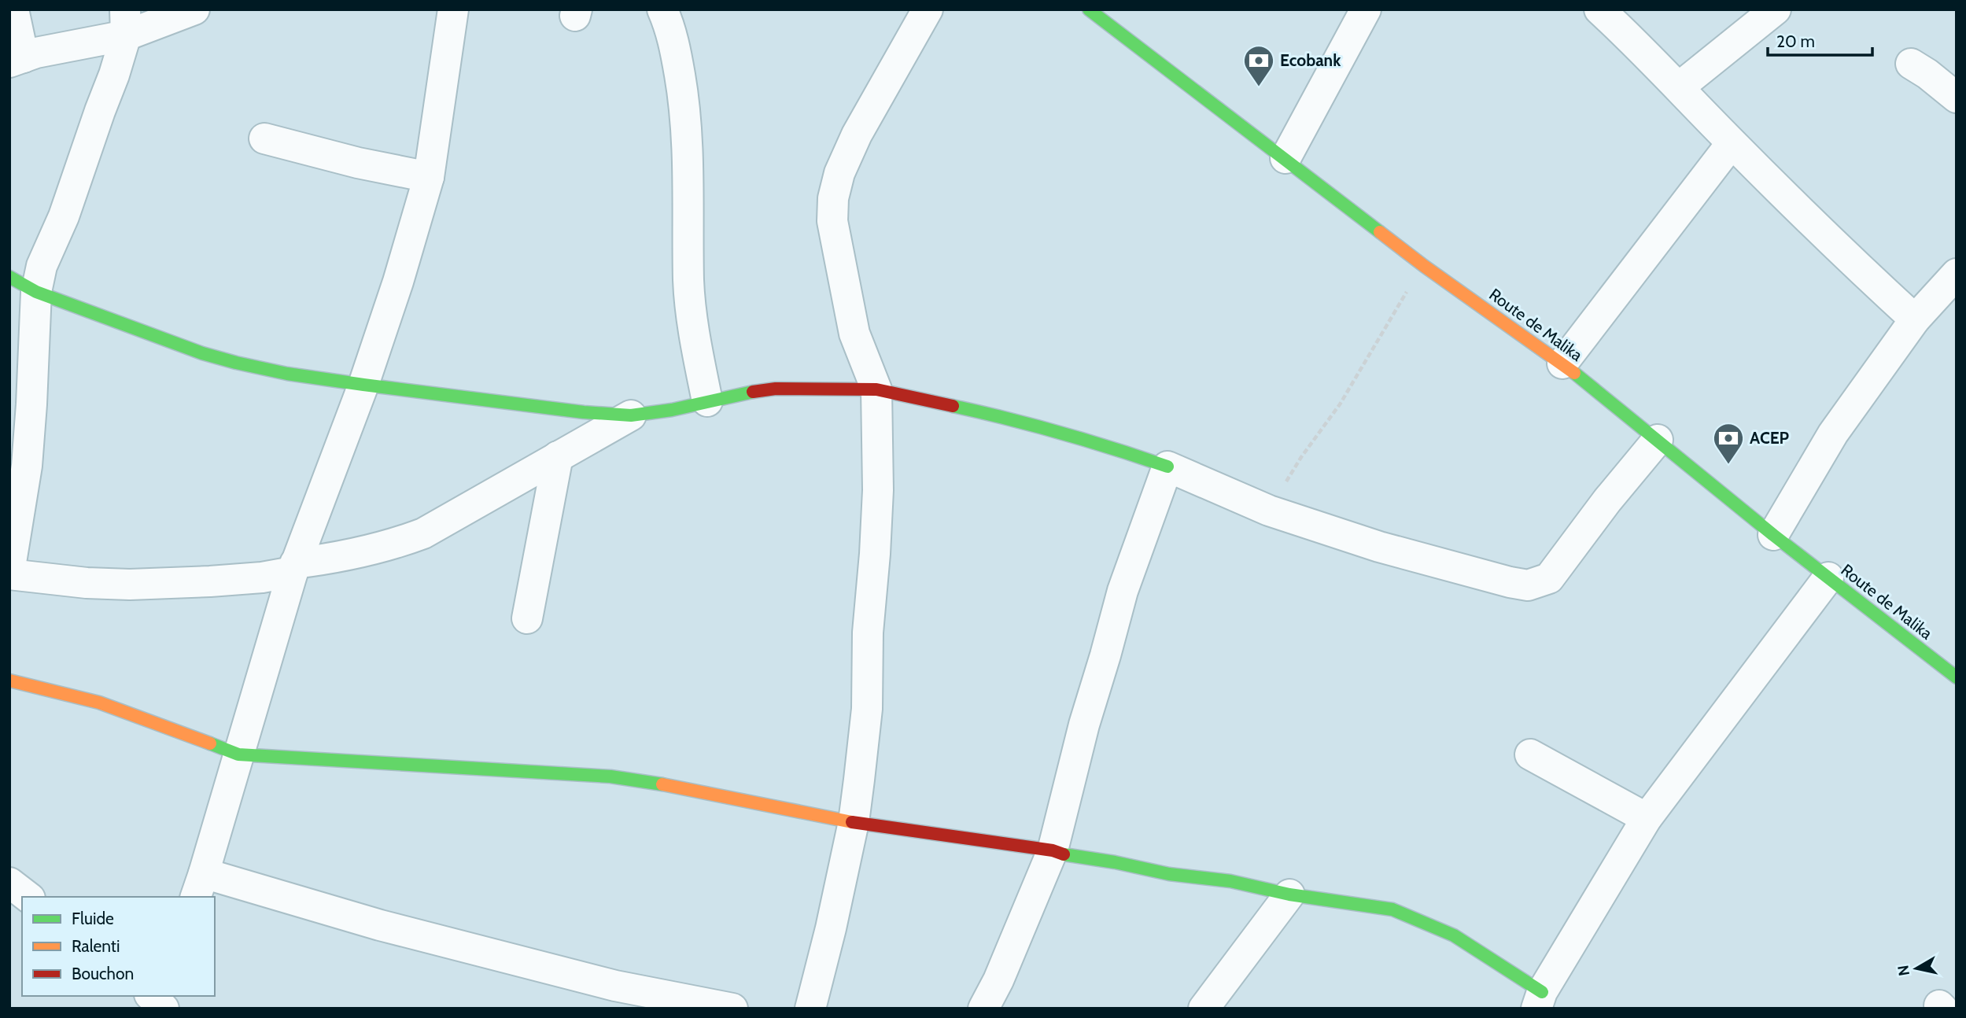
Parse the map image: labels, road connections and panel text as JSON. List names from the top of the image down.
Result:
{
  "streets": {
    "street": ["Route de Malika"]
  },
  "places": {
    "bank": ["Ecobank", "ACEP"]
  },
  "legend": ["Fluide", "Ralenti", "Bouchon"],
  "scale_bar": "20 m",
  "north": "left"
}
